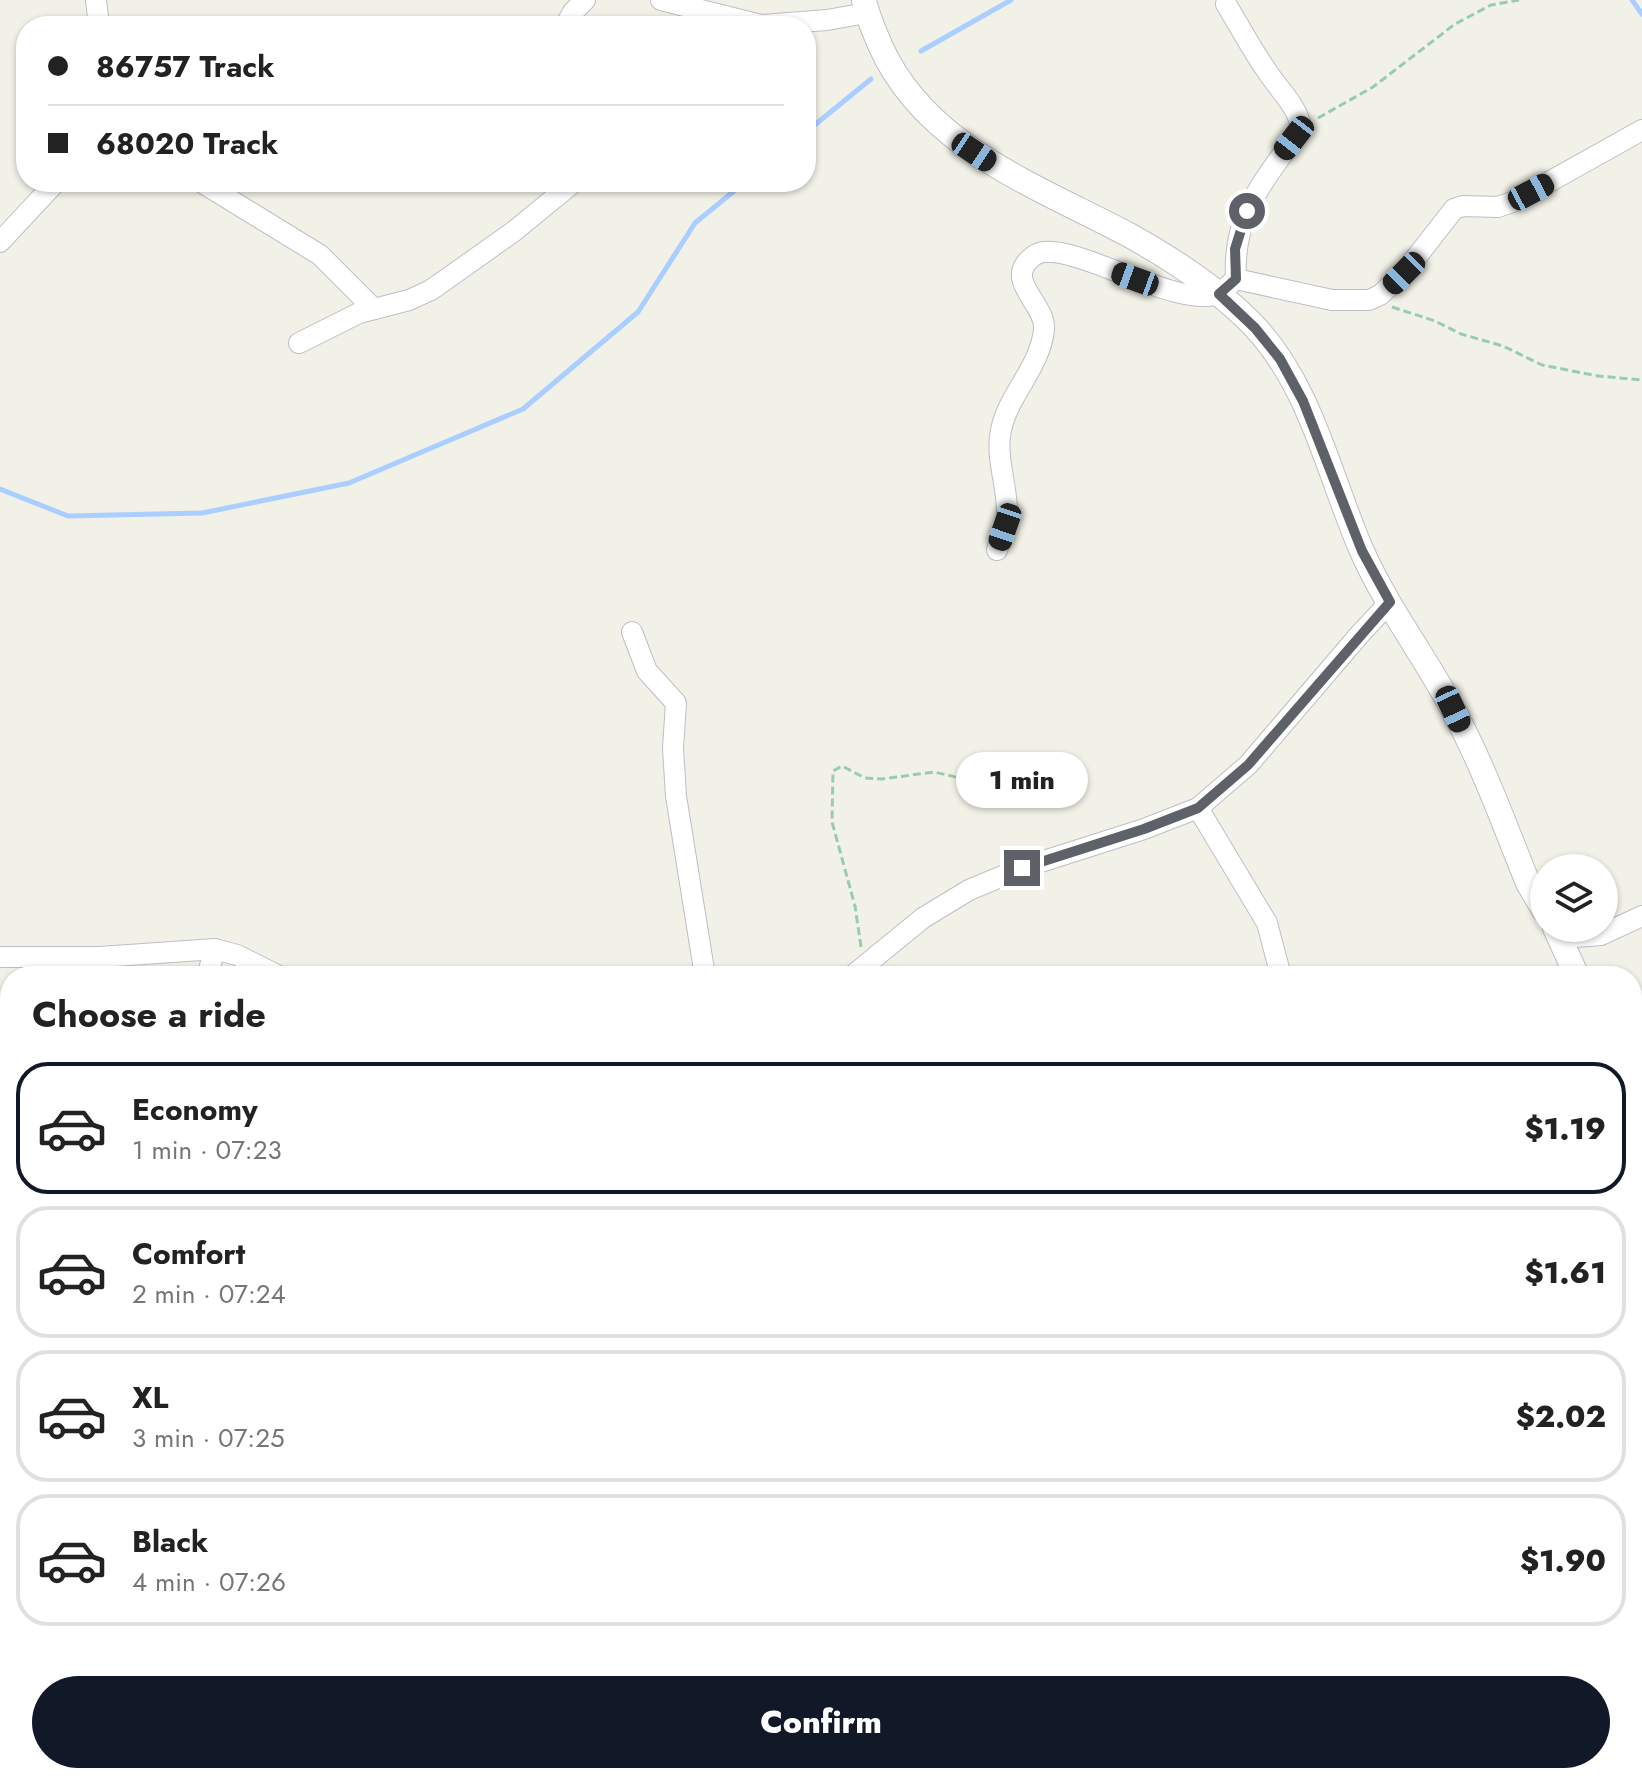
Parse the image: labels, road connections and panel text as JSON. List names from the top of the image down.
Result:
{
  "page": {
    "banner": ["86757 Track", "68020 Track"],
    "bubble": "1 min",
    "heading": "Choose a ride",
    "list": [
      {
        "name": "Economy",
        "note": "1 min · 07:23",
        "value": "$1.19"
      },
      {
        "name": "Comfort",
        "note": "2 min · 07:24",
        "value": "$1.61"
      },
      {
        "name": "XL",
        "note": "3 min · 07:25",
        "value": "$2.02"
      },
      {
        "name": "Black",
        "note": "4 min · 07:26",
        "value": "$1.90"
      }
    ],
    "buttons": "Confirm"
  }
}
